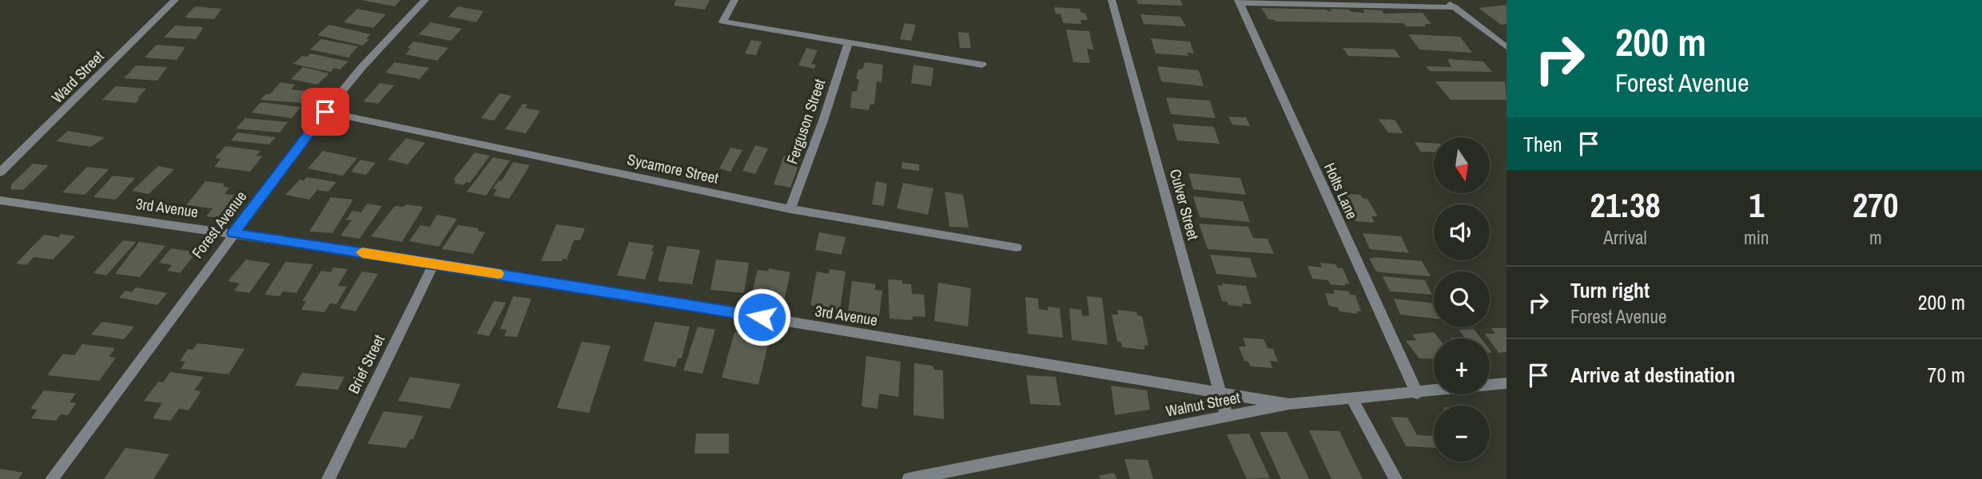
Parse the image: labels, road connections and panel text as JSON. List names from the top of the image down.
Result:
{
  "streets": {
    "street": [
      "Ward Street",
      "Ferguson Street",
      "Sycamore Street",
      "Holts Lane",
      "Culver Street",
      "3rd Avenue",
      "Forest Avenue",
      "Brief Street",
      "Walnut Street"
    ]
  },
  "crossings": [
    ["Ferguson Street", "Sycamore Street"],
    ["Sycamore Street", "Forest Avenue"],
    ["Holts Lane", "Walnut Street"],
    ["Culver Street", "3rd Avenue"],
    ["Culver Street", "Walnut Street"],
    ["3rd Avenue", "Forest Avenue"],
    ["3rd Avenue", "Brief Street"],
    ["3rd Avenue", "Walnut Street"]
  ],
  "north": "bottom",
  "page": {
    "turn": ["200 m", "Forest Avenue"],
    "then": "Then",
    "map_buttons": ["+", "−"],
    "eta": [
      "21:38",
      "Arrival",
      "1",
      "min",
      "270",
      "m"
    ],
    "list": [
      {
        "name": "Turn right",
        "note": "Forest Avenue",
        "value": "200 m"
      },
      {
        "name": "Arrive at destination",
        "value": "70 m"
      }
    ]
  }
}
